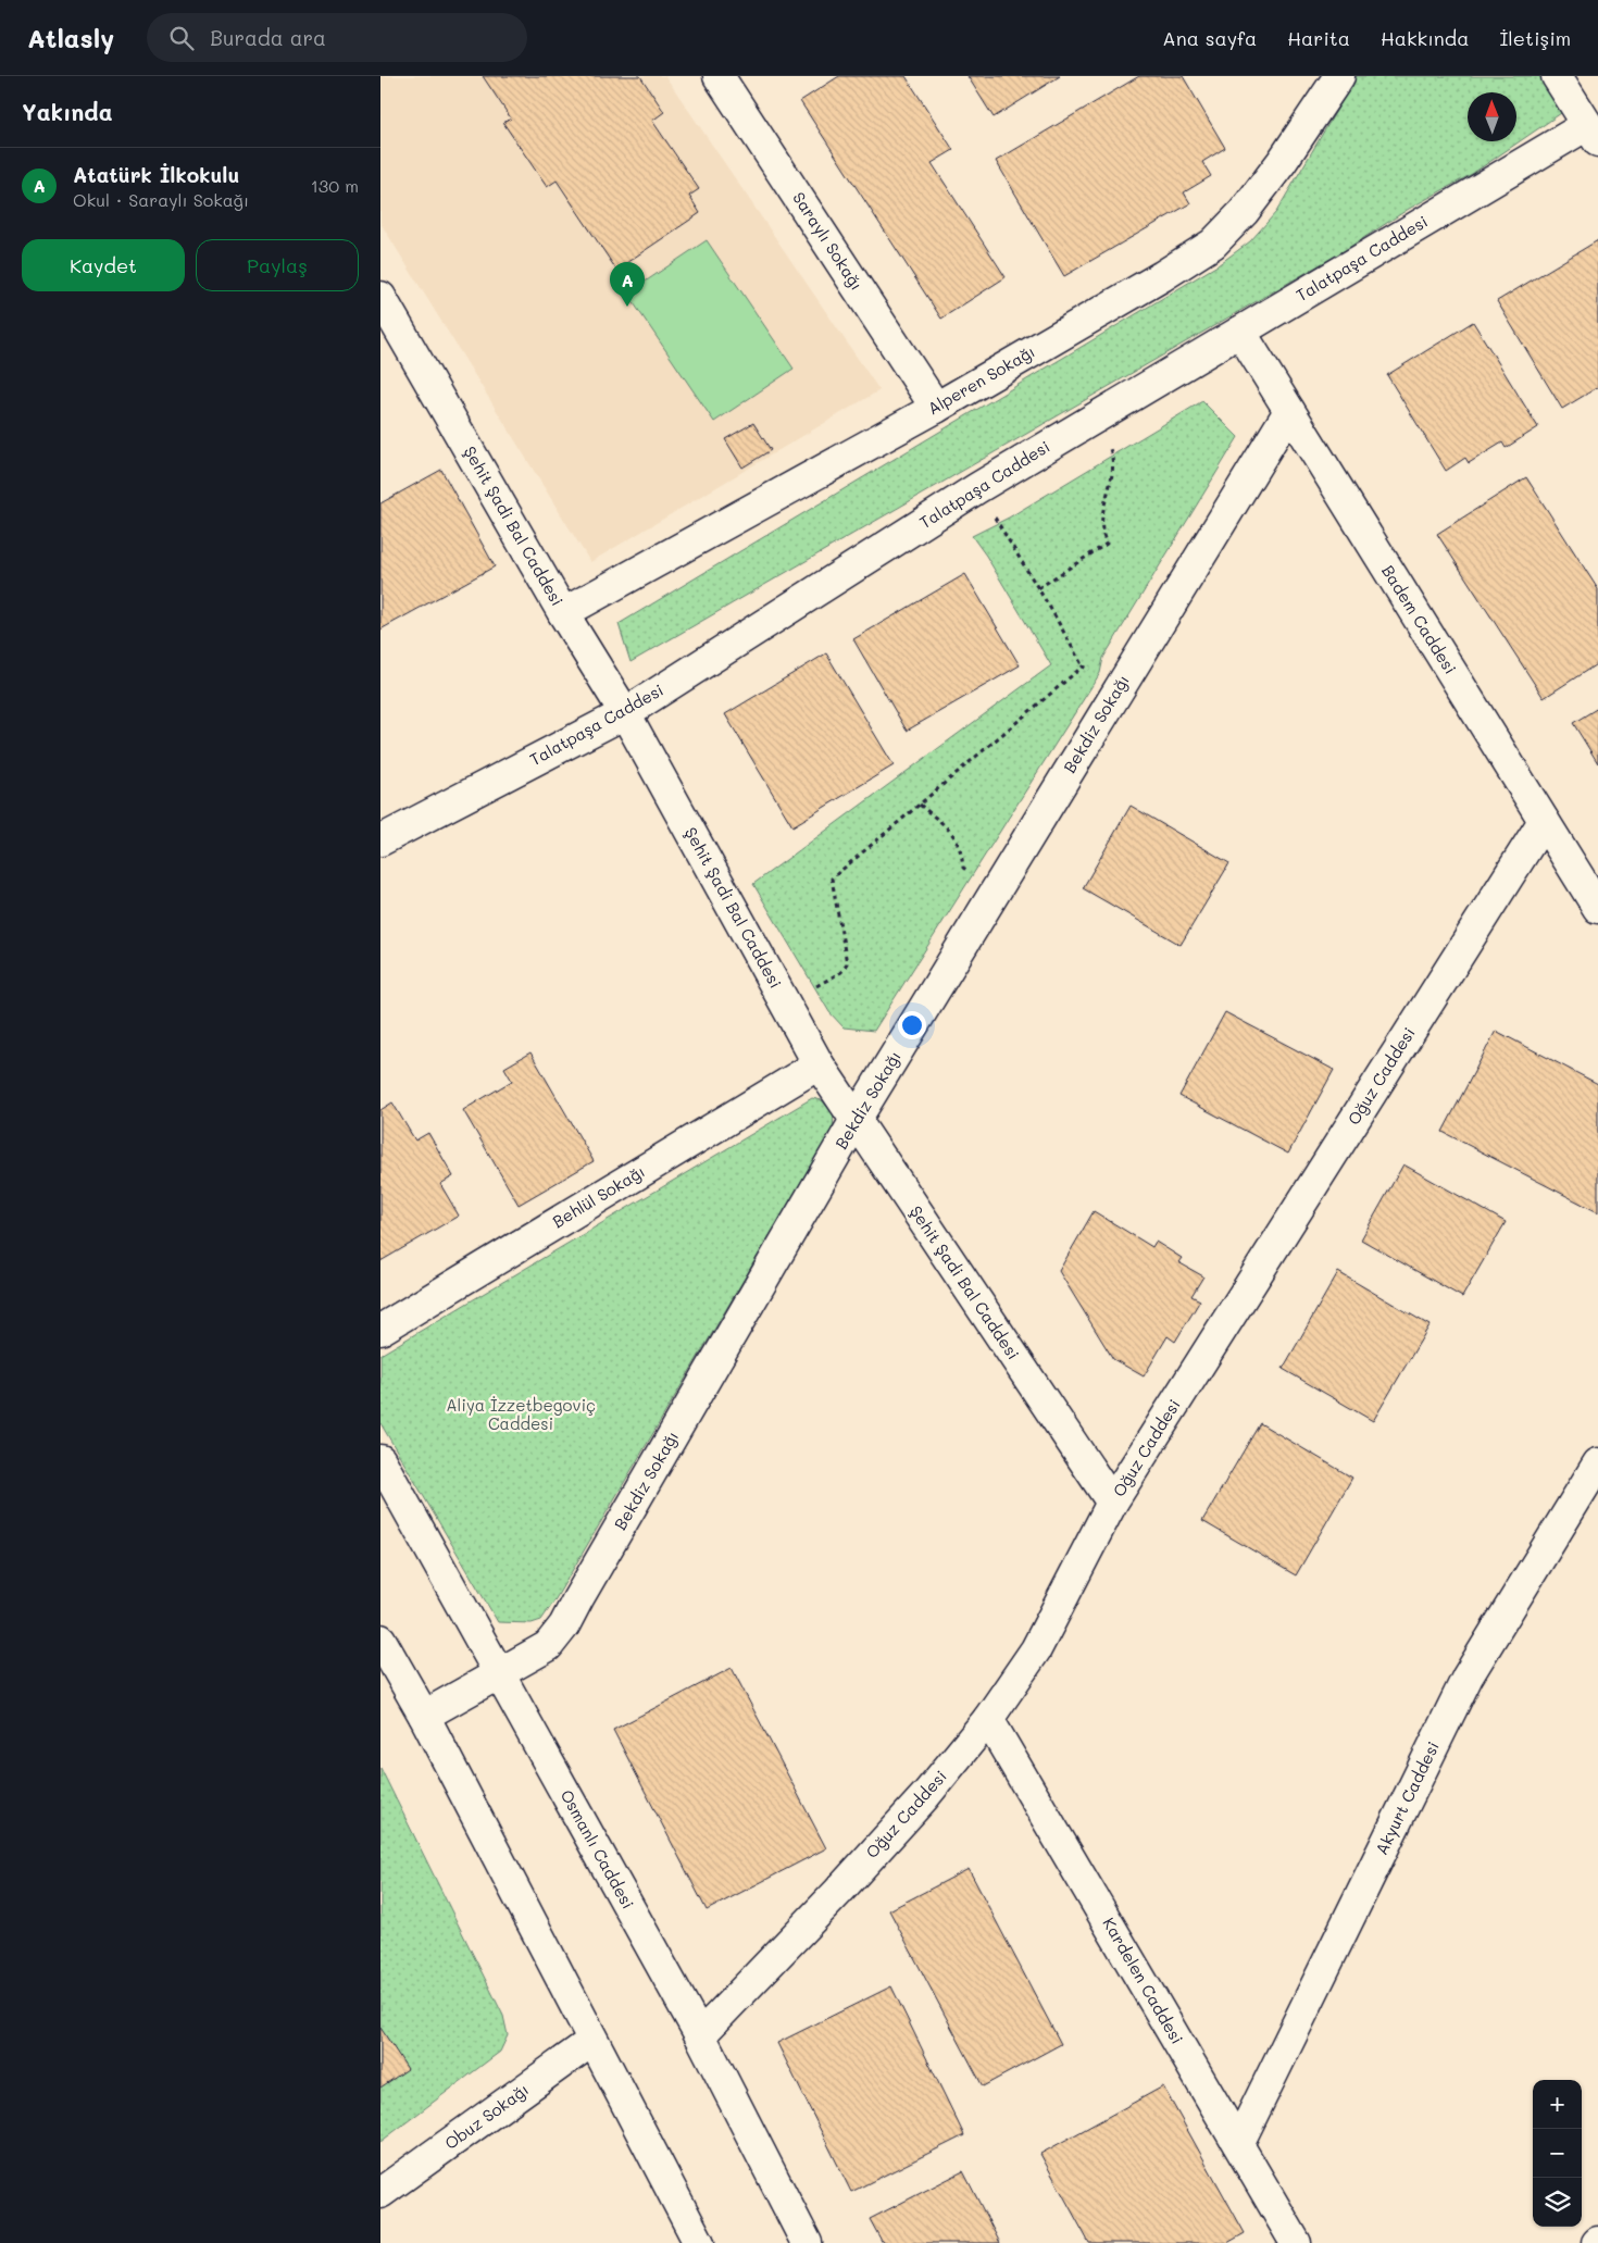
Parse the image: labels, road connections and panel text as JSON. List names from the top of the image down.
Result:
{
  "streets": {
    "street": [
      "Saraylı Sokağı",
      "Talatpaşa Caddesi",
      "Alperen Sokağı",
      "Şehit Şadi Bal Caddesi",
      "Badem Caddesi",
      "Bekdiz Sokağı",
      "Oğuz Caddesi",
      "Behlül Sokağı",
      "Akyurt Caddesi",
      "Osmanlı Caddesi",
      "Kardelen Caddesi",
      "Obuz Sokağı"
    ]
  },
  "crossings": [
    ["Saraylı Sokağı", "Alperen Sokağı"],
    ["Talatpaşa Caddesi", "Şehit Şadi Bal Caddesi"],
    ["Talatpaşa Caddesi", "Badem Caddesi"],
    ["Alperen Sokağı", "Şehit Şadi Bal Caddesi"],
    ["Şehit Şadi Bal Caddesi", "Bekdiz Sokağı"],
    ["Şehit Şadi Bal Caddesi", "Oğuz Caddesi"],
    ["Şehit Şadi Bal Caddesi", "Behlül Sokağı"],
    ["Badem Caddesi", "Bekdiz Sokağı"],
    ["Badem Caddesi", "Oğuz Caddesi"],
    ["Bekdiz Sokağı", "Osmanlı Caddesi"],
    ["Oğuz Caddesi", "Osmanlı Caddesi"],
    ["Oğuz Caddesi", "Kardelen Caddesi"],
    ["Akyurt Caddesi", "Kardelen Caddesi"]
  ],
  "parks": ["Aliya İzzetbegoviç Caddesi"],
  "north": "top",
  "page": {
    "header": "Atlasly",
    "search": "Burada ara",
    "nav": [
      "Ana sayfa",
      "Harita",
      "Hakkında",
      "İletişim"
    ],
    "heading": "Yakında",
    "list": [
      {
        "mark": "A",
        "name": "Atatürk İlkokulu",
        "note": "Okul · Saraylı Sokağı",
        "value": "130 m"
      }
    ],
    "buttons": ["Kaydet", "Paylaş"],
    "pins": "A",
    "map_buttons": ["+", "−"]
  }
}
